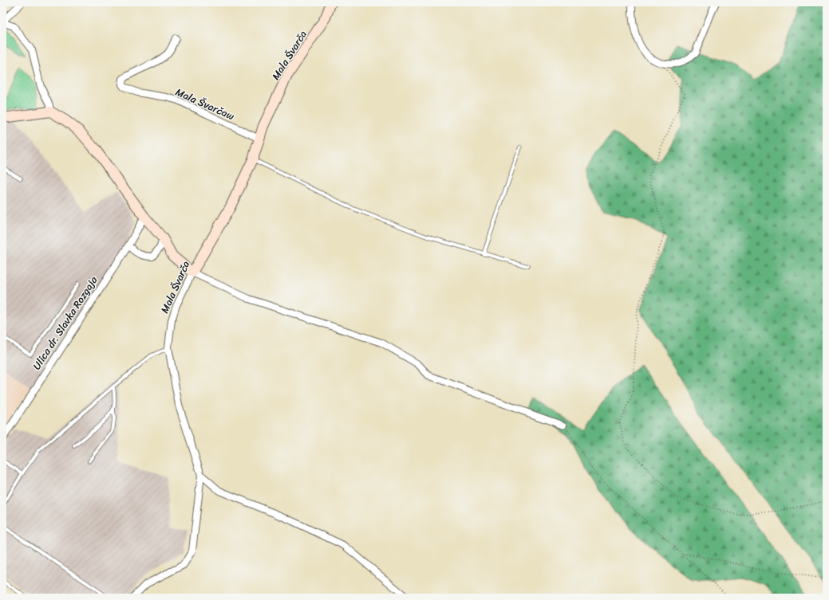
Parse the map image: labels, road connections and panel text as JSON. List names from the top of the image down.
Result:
{
  "streets": {
    "street": ["Mala Švarča", "Mala Švarčaw", "Ulica dr. Slavka Rozgaja"]
  },
  "crossings": [
    ["Mala Švarča", "Mala Švarčaw"]
  ]
}
